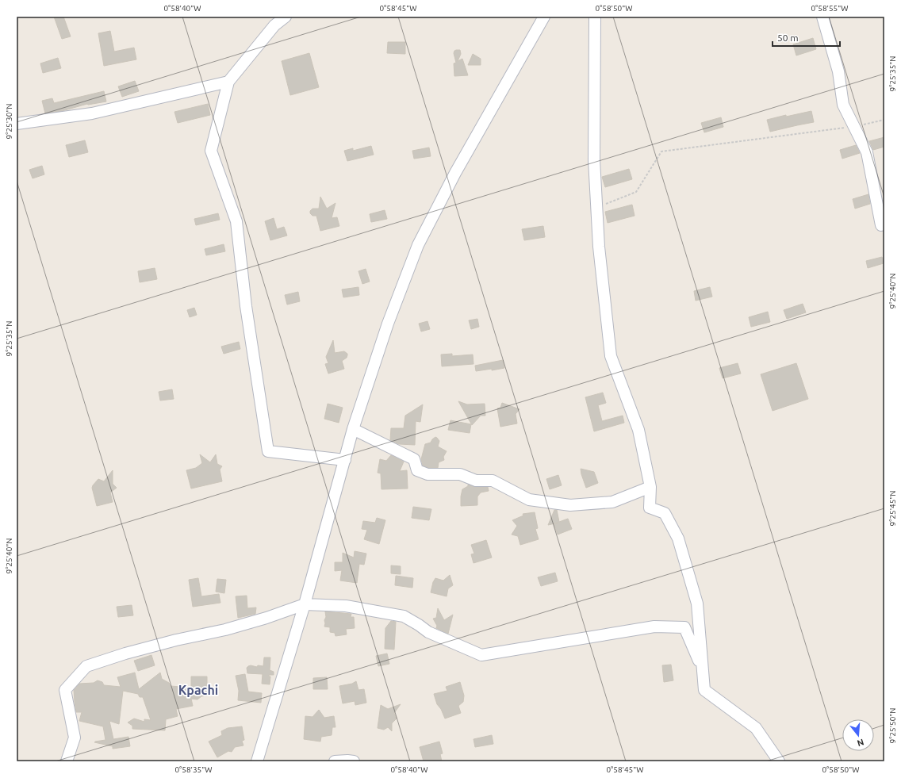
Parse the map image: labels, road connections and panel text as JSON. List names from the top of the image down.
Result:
{
  "districts": ["Kpachi"],
  "scale_bar": "50 m",
  "north": "bottom",
  "coordinates": [
    "0°58'40\"W",
    "0°58'45\"W",
    "0°58'50\"W",
    "0°58'55\"W",
    "9°25'35\"N",
    "9°25'30\"N",
    "9°25'40\"N",
    "9°25'45\"N",
    "9°25'50\"N",
    "0°58'35\"W"
  ]
}
